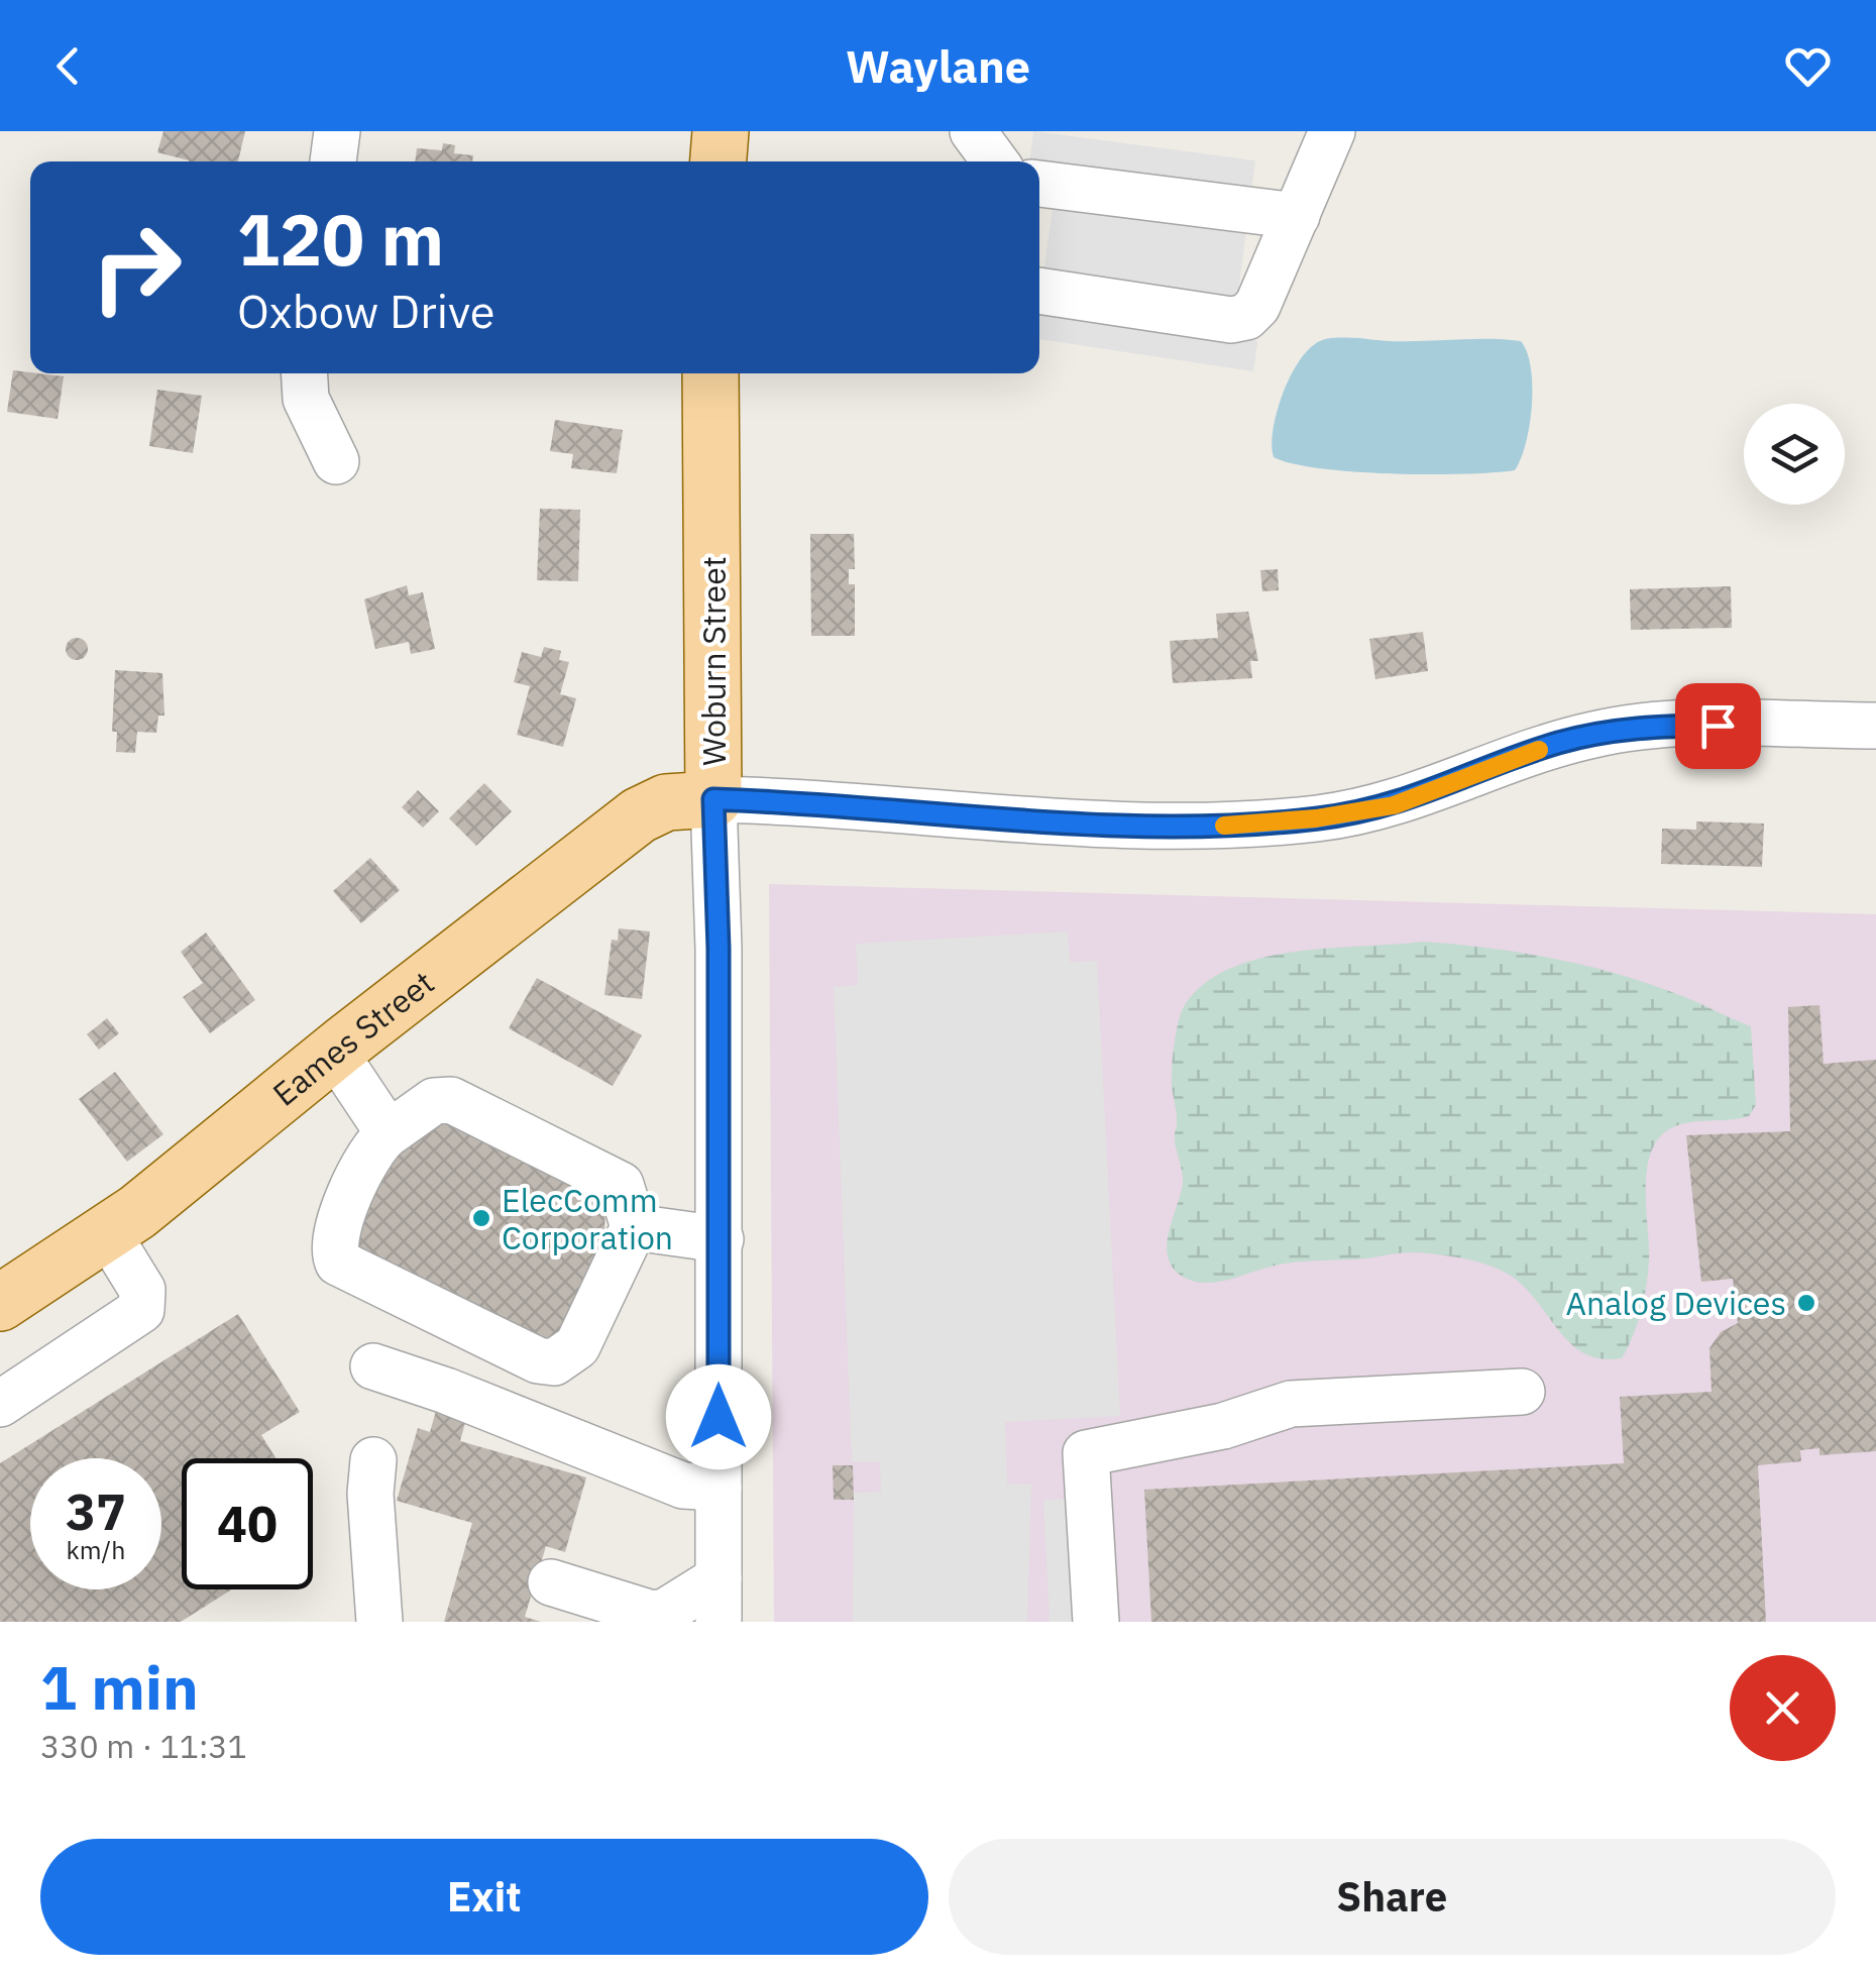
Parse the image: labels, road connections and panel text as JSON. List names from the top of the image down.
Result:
{
  "streets": {
    "main road": ["Woburn Street", "Eames Street"]
  },
  "crossings": [
    ["Woburn Street", "Eames Street"]
  ],
  "places": ["ElecComm Corporation", "Analog Devices"],
  "page": {
    "header": "Waylane",
    "turn": ["120 m", "Oxbow Drive"],
    "speed": "37 km/h",
    "limit": "40",
    "heading": ["1 min", "330 m · 11:31"],
    "buttons": ["Exit", "Share"]
  }
}
